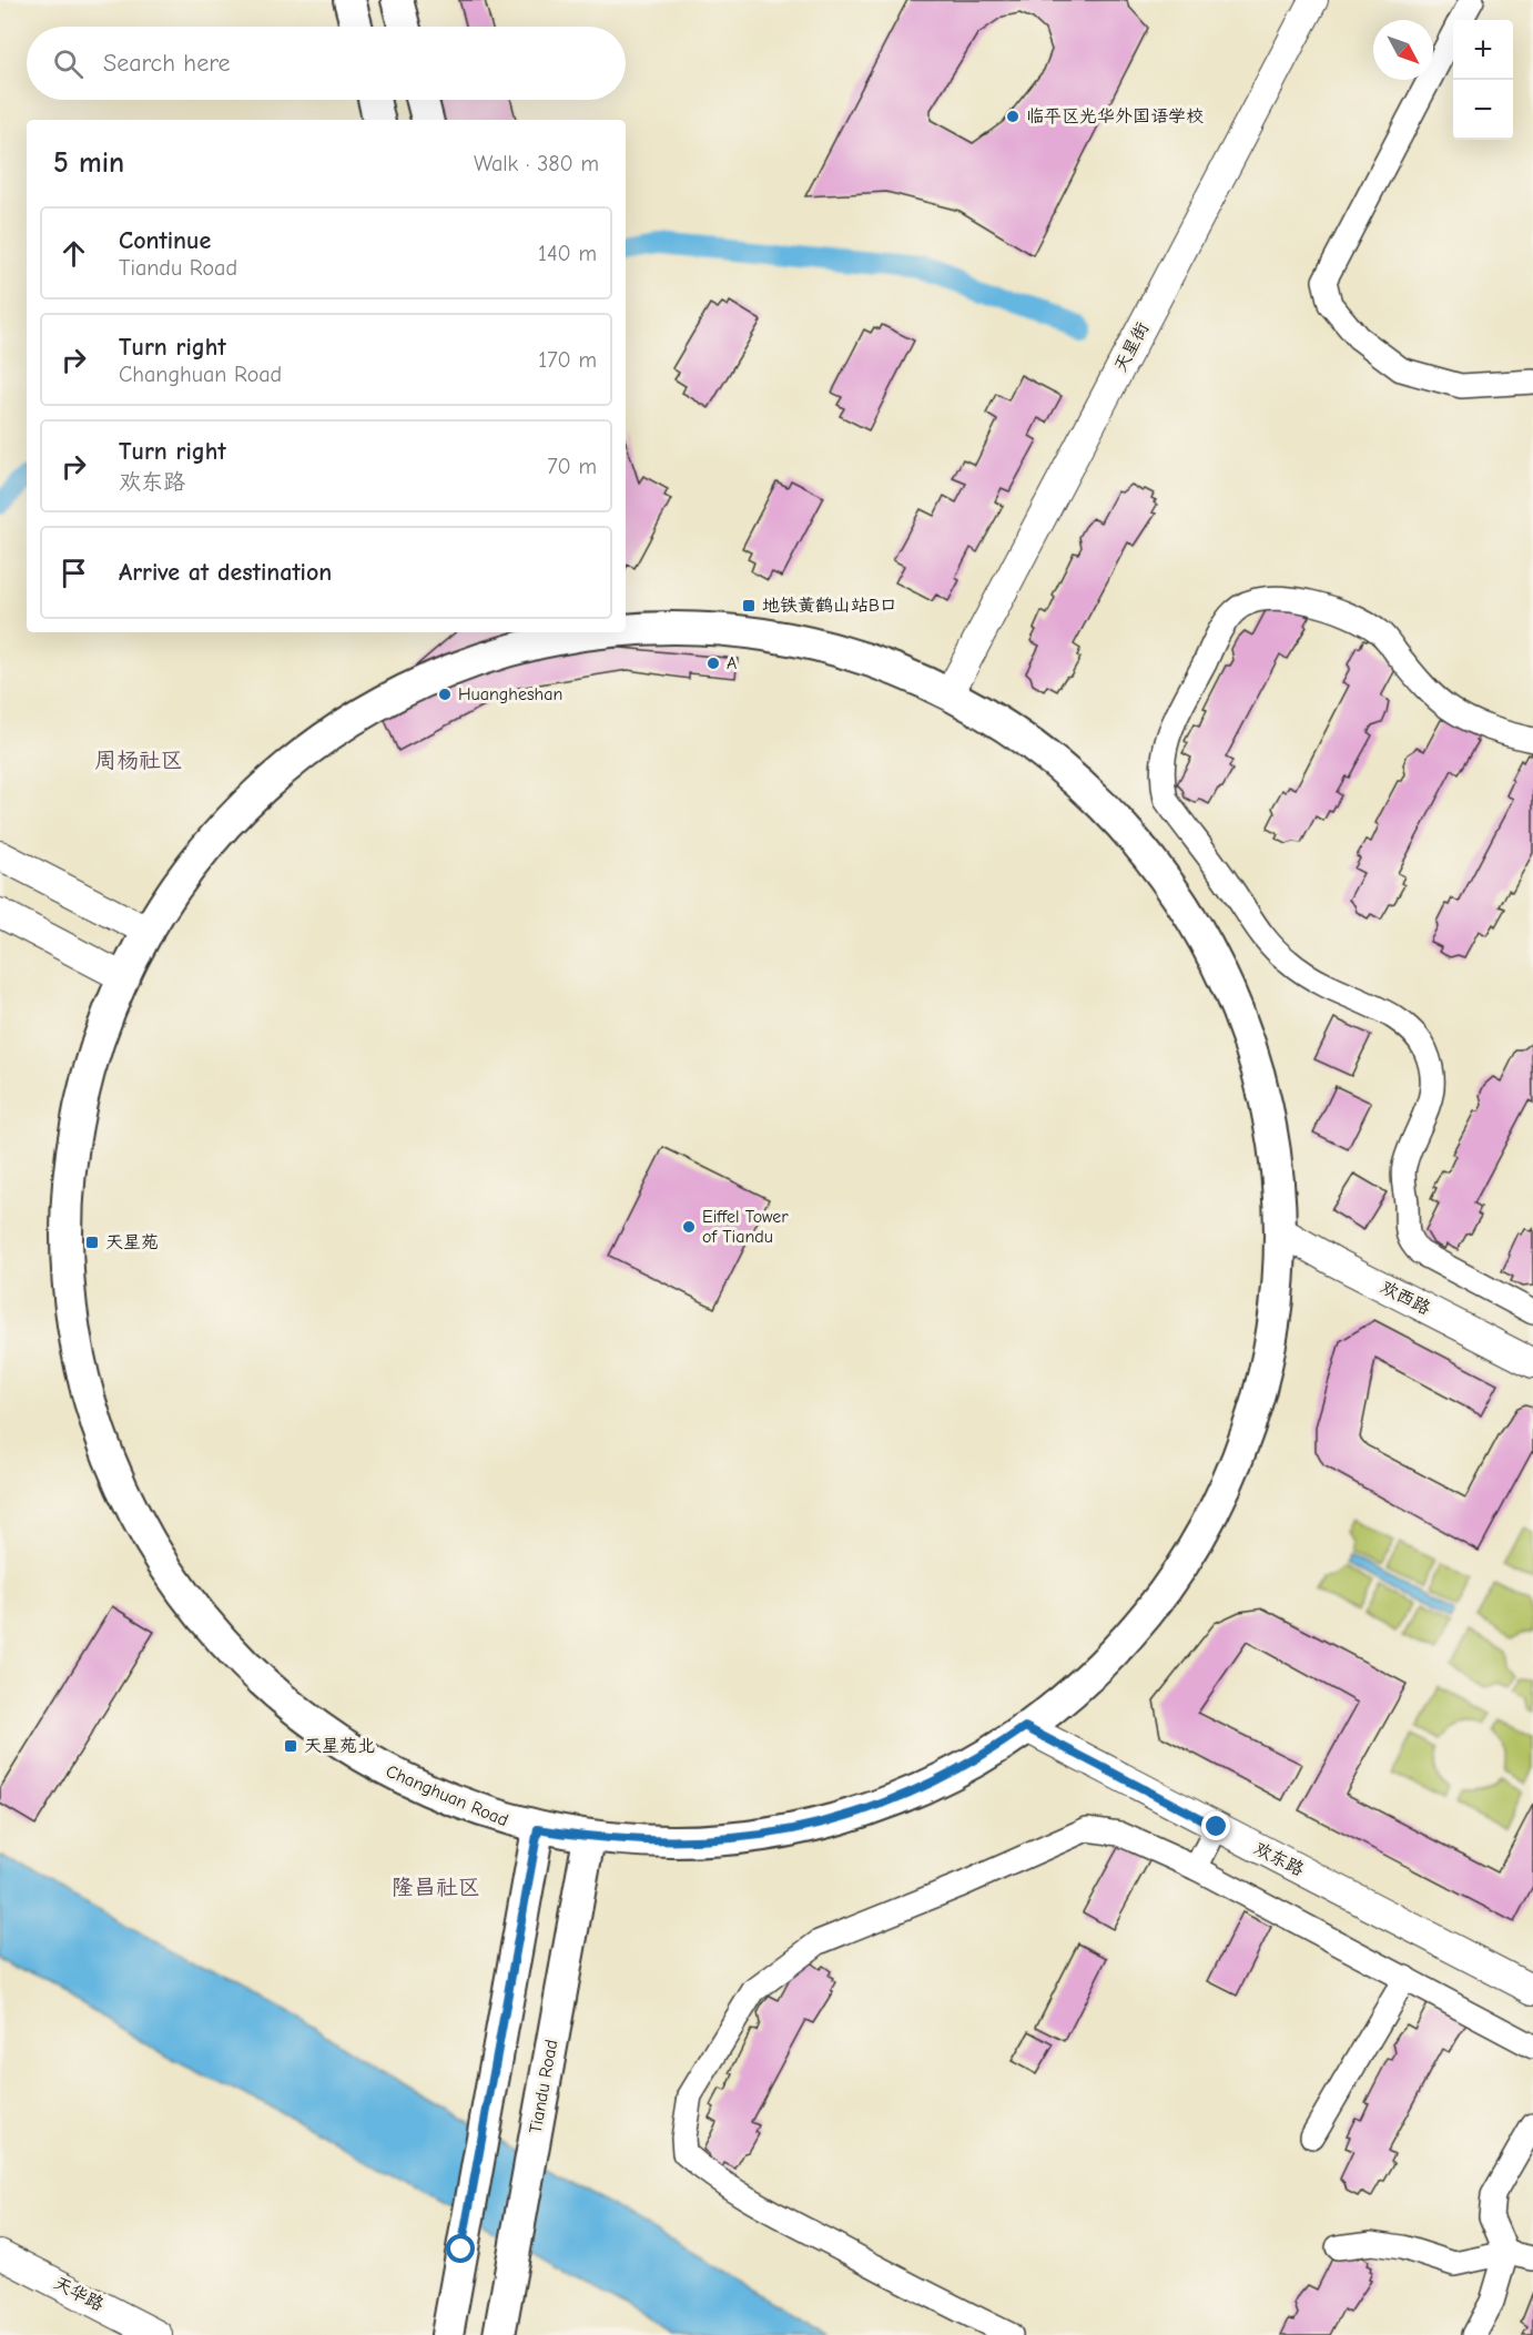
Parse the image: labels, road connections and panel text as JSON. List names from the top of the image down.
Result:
{
  "streets": {
    "main road": ["Changhuan Road", "Tiandu Road"],
    "street": [
      "天星街",
      "欢西路",
      "欢东路",
      "天华路"
    ]
  },
  "crossings": [
    ["天星街", "Changhuan Road"],
    ["欢西路", "Changhuan Road"],
    ["Changhuan Road", "欢东路"],
    ["Changhuan Road", "Tiandu Road"]
  ],
  "districts": ["周杨社区", "隆昌社区"],
  "places": {
    "other": [
      "临平区光华外国语学校",
      "A",
      "Huangheshan",
      "Eiffel Tower of Tiandu"
    ],
    "transit": ["地铁黄鹤山站B口", "天星苑", "天星苑北"]
  },
  "north": "bottom right",
  "page": {
    "map_buttons": ["+", "−"],
    "search": "Search here",
    "heading": ["5 min", "Walk · 380 m"],
    "list": [
      ["Continue", "Tiandu Road", "140 m"],
      ["Turn right", "Changhuan Road", "170 m"],
      ["Turn right", "欢东路", "70 m"],
      "Arrive at destination"
    ]
  }
}
